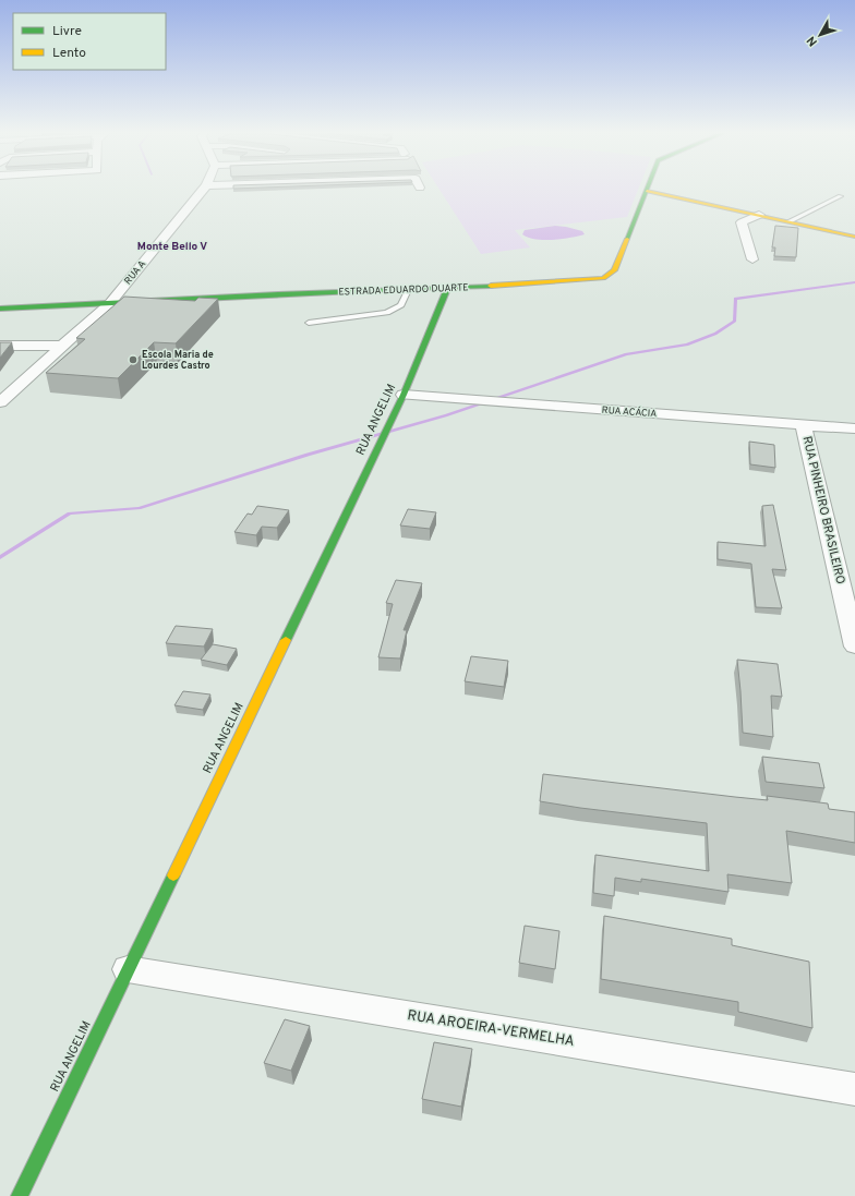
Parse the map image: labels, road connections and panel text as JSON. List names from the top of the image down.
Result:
{
  "streets": {
    "street": [
      "RUA A",
      "ESTRADA EDUARDO DUARTE",
      "RUA ACÁCIA",
      "RUA ANGELIM",
      "RUA PINHEIRO BRASILEIRO",
      "RUA AROEIRA-VERMELHA"
    ]
  },
  "crossings": [
    ["RUA A", "ESTRADA EDUARDO DUARTE"],
    ["ESTRADA EDUARDO DUARTE", "RUA ANGELIM"],
    ["RUA ACÁCIA", "RUA ANGELIM"],
    ["RUA ACÁCIA", "RUA PINHEIRO BRASILEIRO"],
    ["RUA ANGELIM", "RUA AROEIRA-VERMELHA"]
  ],
  "districts": ["Monte Bello V"],
  "places": ["Escola Maria de Lourdes Castro"],
  "legend": ["Livre", "Lento"],
  "north": "bottom left"
}
